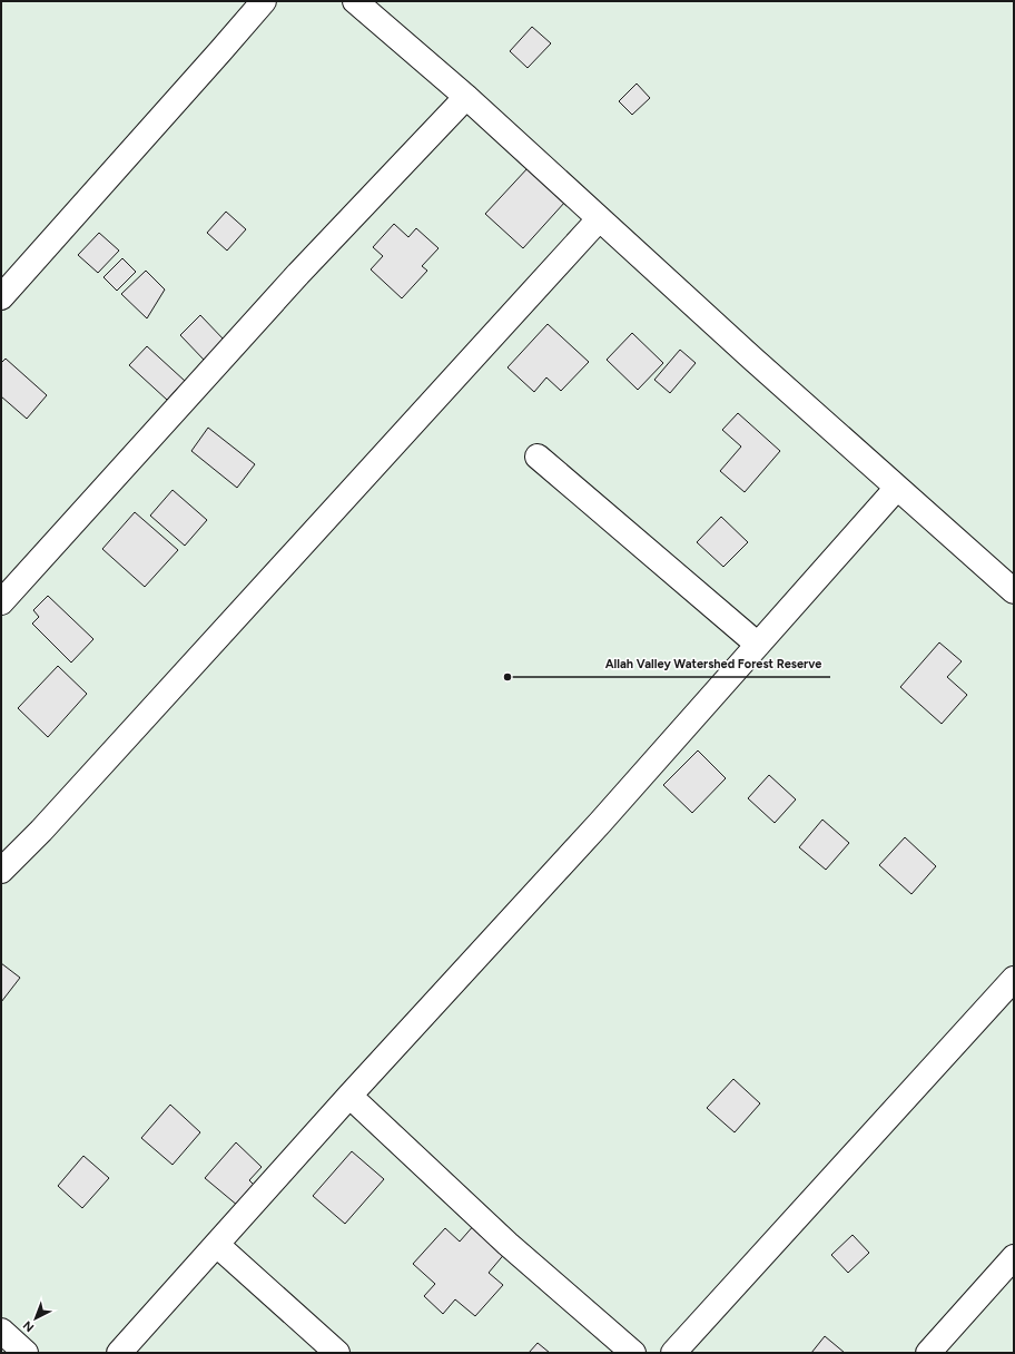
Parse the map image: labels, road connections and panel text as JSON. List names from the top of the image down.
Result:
{
  "places": ["Allah Valley Watershed Forest Reserve"],
  "north": "bottom left"
}
